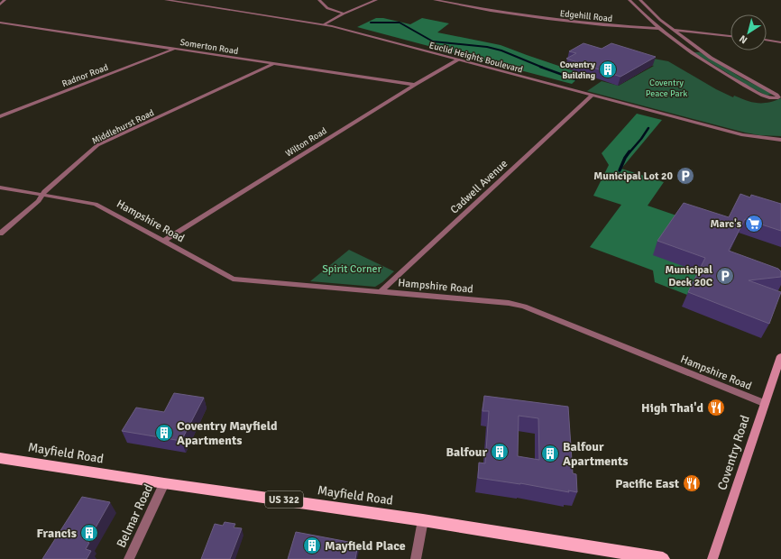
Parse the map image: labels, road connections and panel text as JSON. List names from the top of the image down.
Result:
{
  "streets": {
    "main road": ["Mayfield Road", "Coventry Road", "US 322"],
    "street": [
      "Edgehill Road",
      "Somerton Road",
      "Euclid Heights Boulevard",
      "Radnor Road",
      "Middlehurst Road",
      "Wilton Road",
      "Cadwell Avenue",
      "Hampshire Road",
      "Belmar Road"
    ]
  },
  "crossings": [
    ["Somerton Road", "Radnor Road"],
    ["Somerton Road", "Middlehurst Road"],
    ["Somerton Road", "Wilton Road"],
    ["Euclid Heights Boulevard", "Wilton Road"],
    ["Euclid Heights Boulevard", "Cadwell Avenue"],
    ["Middlehurst Road", "Hampshire Road"],
    ["Wilton Road", "Hampshire Road"],
    ["Cadwell Avenue", "Hampshire Road"],
    ["Hampshire Road", "Coventry Road"],
    ["Mayfield Road", "Belmar Road"]
  ],
  "parks": ["Coventry Peace Park", "Spirit Corner"],
  "places": {
    "building": [
      "Coventry Building",
      "Coventry Mayfield Apartments",
      "Balfour",
      "Balfour Apartments",
      "Francis",
      "Mayfield Place"
    ],
    "parking": ["Municipal Lot 20", "Municipal Deck 20C"],
    "supermarket": ["Marc's"],
    "restaurant": ["High Thai'd", "Pacific East"]
  },
  "north": "bottom left"
}
